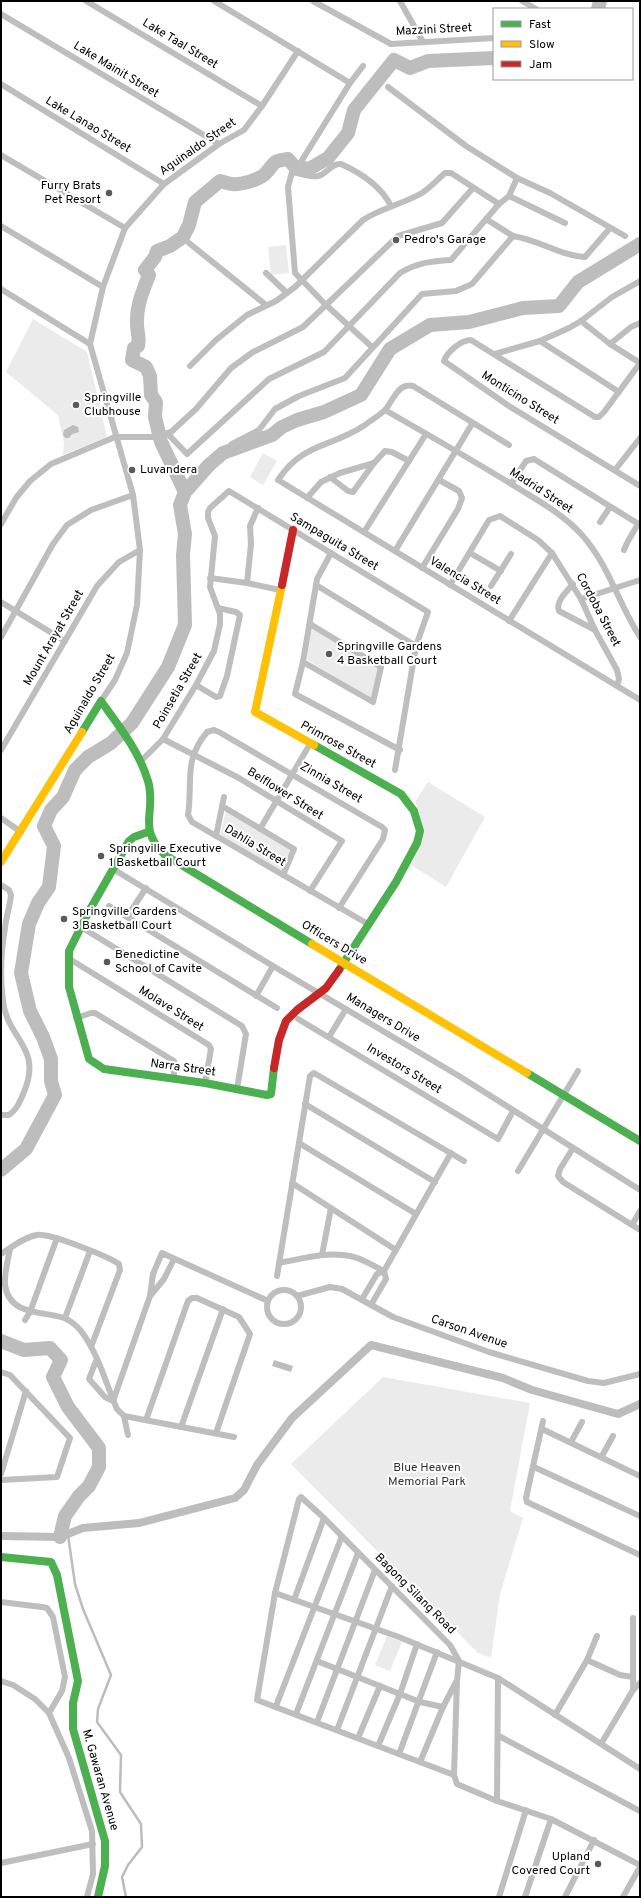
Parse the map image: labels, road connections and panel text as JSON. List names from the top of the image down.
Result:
{
  "streets": {
    "street": [
      "Mazzini Street",
      "Lake Taal Street",
      "Lake Mainit Street",
      "Lake Lanao Street",
      "Aguinaldo Street",
      "Monticino Street",
      "Madrid Street",
      "Sampaguita Street",
      "Valencia Street",
      "Cordoba Street",
      "Mount Arayat Street",
      "Poinsetia Street",
      "Primrose Street",
      "Zinnia Street",
      "Belflower Street",
      "Dahlia Street",
      "Officers Drive",
      "Molave Street",
      "Managers Drive",
      "Narra Street",
      "Investors Street",
      "Carson Avenue",
      "Bagong Silang Road",
      "M. Gawaran Avenue"
    ]
  },
  "crossings": [
    ["Lake Taal Street", "Aguinaldo Street"],
    ["Lake Mainit Street", "Aguinaldo Street"],
    ["Lake Lanao Street", "Aguinaldo Street"],
    ["Aguinaldo Street", "Mount Arayat Street"],
    ["Madrid Street", "Valencia Street"],
    ["Sampaguita Street", "Poinsetia Street"],
    ["Sampaguita Street", "Primrose Street"],
    ["Valencia Street", "Cordoba Street"],
    ["Poinsetia Street", "Belflower Street"],
    ["Primrose Street", "Dahlia Street"],
    ["Primrose Street", "Officers Drive"],
    ["Primrose Street", "Narra Street"],
    ["Zinnia Street", "Belflower Street"],
    ["Zinnia Street", "Dahlia Street"],
    ["Belflower Street", "Dahlia Street"],
    ["Officers Drive", "Narra Street"],
    ["Molave Street", "Narra Street"],
    ["Managers Drive", "Narra Street"],
    ["Managers Drive", "Investors Street"]
  ],
  "parks": ["Blue Heaven Memorial Park"],
  "places": [
    "Furry Brats Pet Resort",
    "Pedro's Garage",
    "Springville Clubhouse",
    "Luvandera",
    "Springville Gardens 4 Basketball Court",
    "Springville Executive 1 Basketball Court",
    "Springville Gardens 3 Basketball Court",
    "Benedictine School of Cavite",
    "Upland Covered Court"
  ],
  "legend": ["Fast", "Slow", "Jam"]
}
